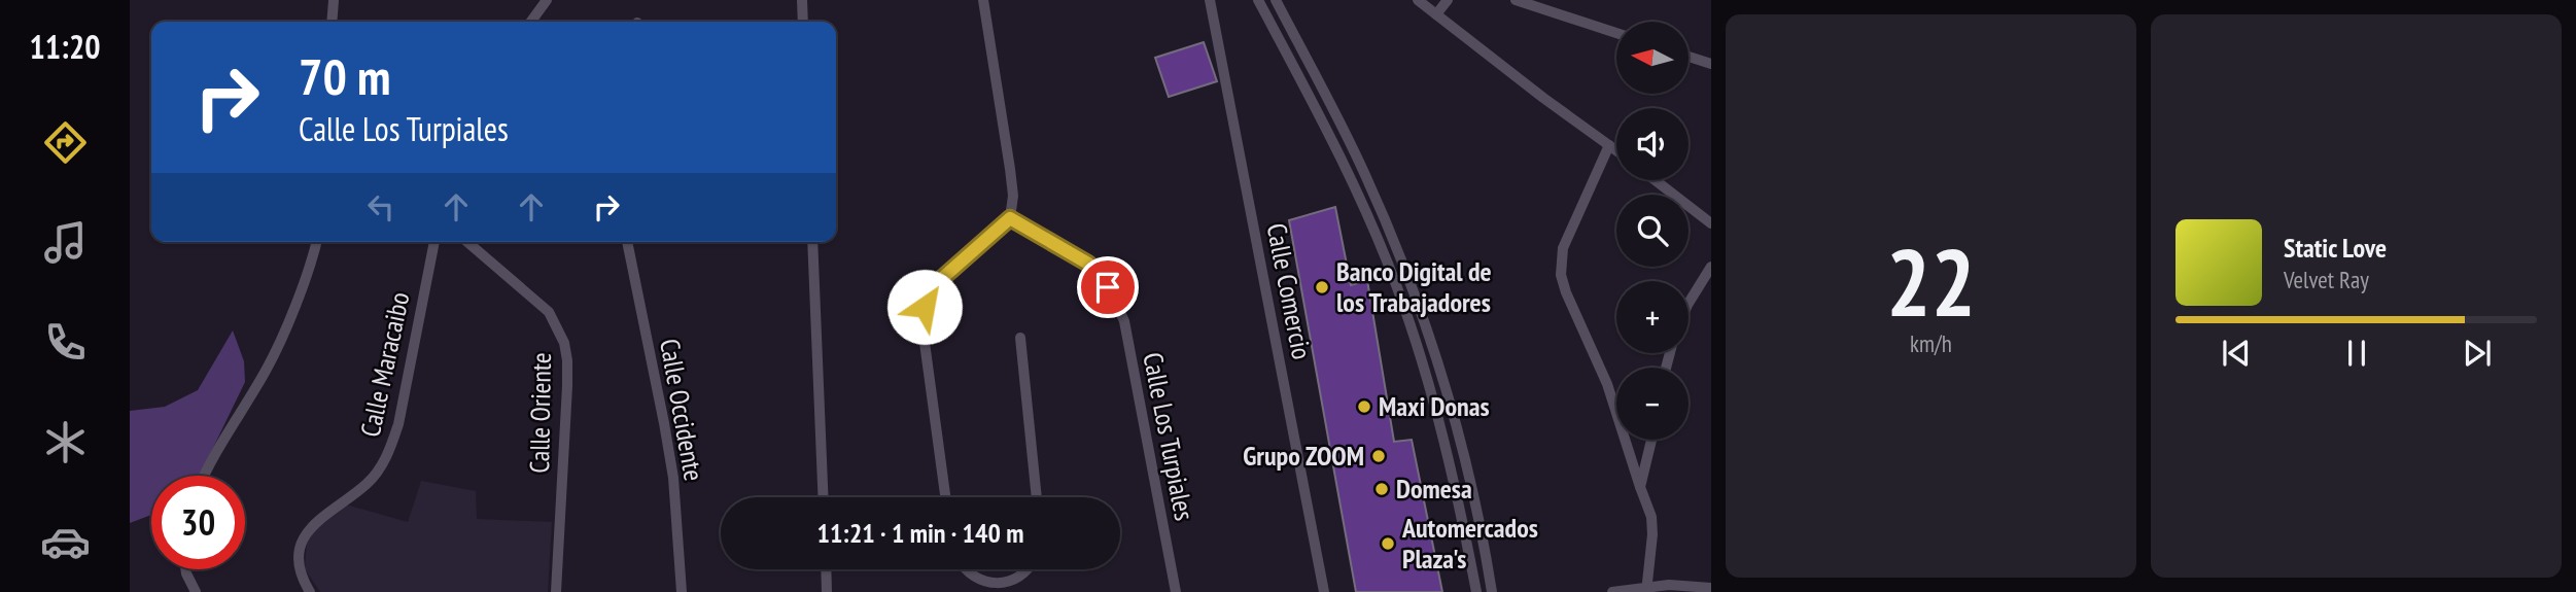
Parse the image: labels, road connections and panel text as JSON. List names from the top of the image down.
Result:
{
  "streets": {
    "street": [
      "Calle Comercio",
      "Calle Maracaibo",
      "Calle Occidente",
      "Calle Oriente",
      "Calle Los Turpiales"
    ]
  },
  "places": [
    "Banco Digital de los Trabajadores",
    "Maxi Donas",
    "Grupo ZOOM",
    "Domesa",
    "Automercados Plaza's"
  ],
  "north": "left",
  "page": {
    "tabs": "11:20",
    "tile": ["22", "km/h"],
    "map_buttons": ["+", "−"],
    "turn": ["70 m", "Calle Los Turpiales"],
    "song": ["Static Love", "Velvet Ray"],
    "limit": "30",
    "trip": "11:21 · 1 min · 140 m"
  }
}
